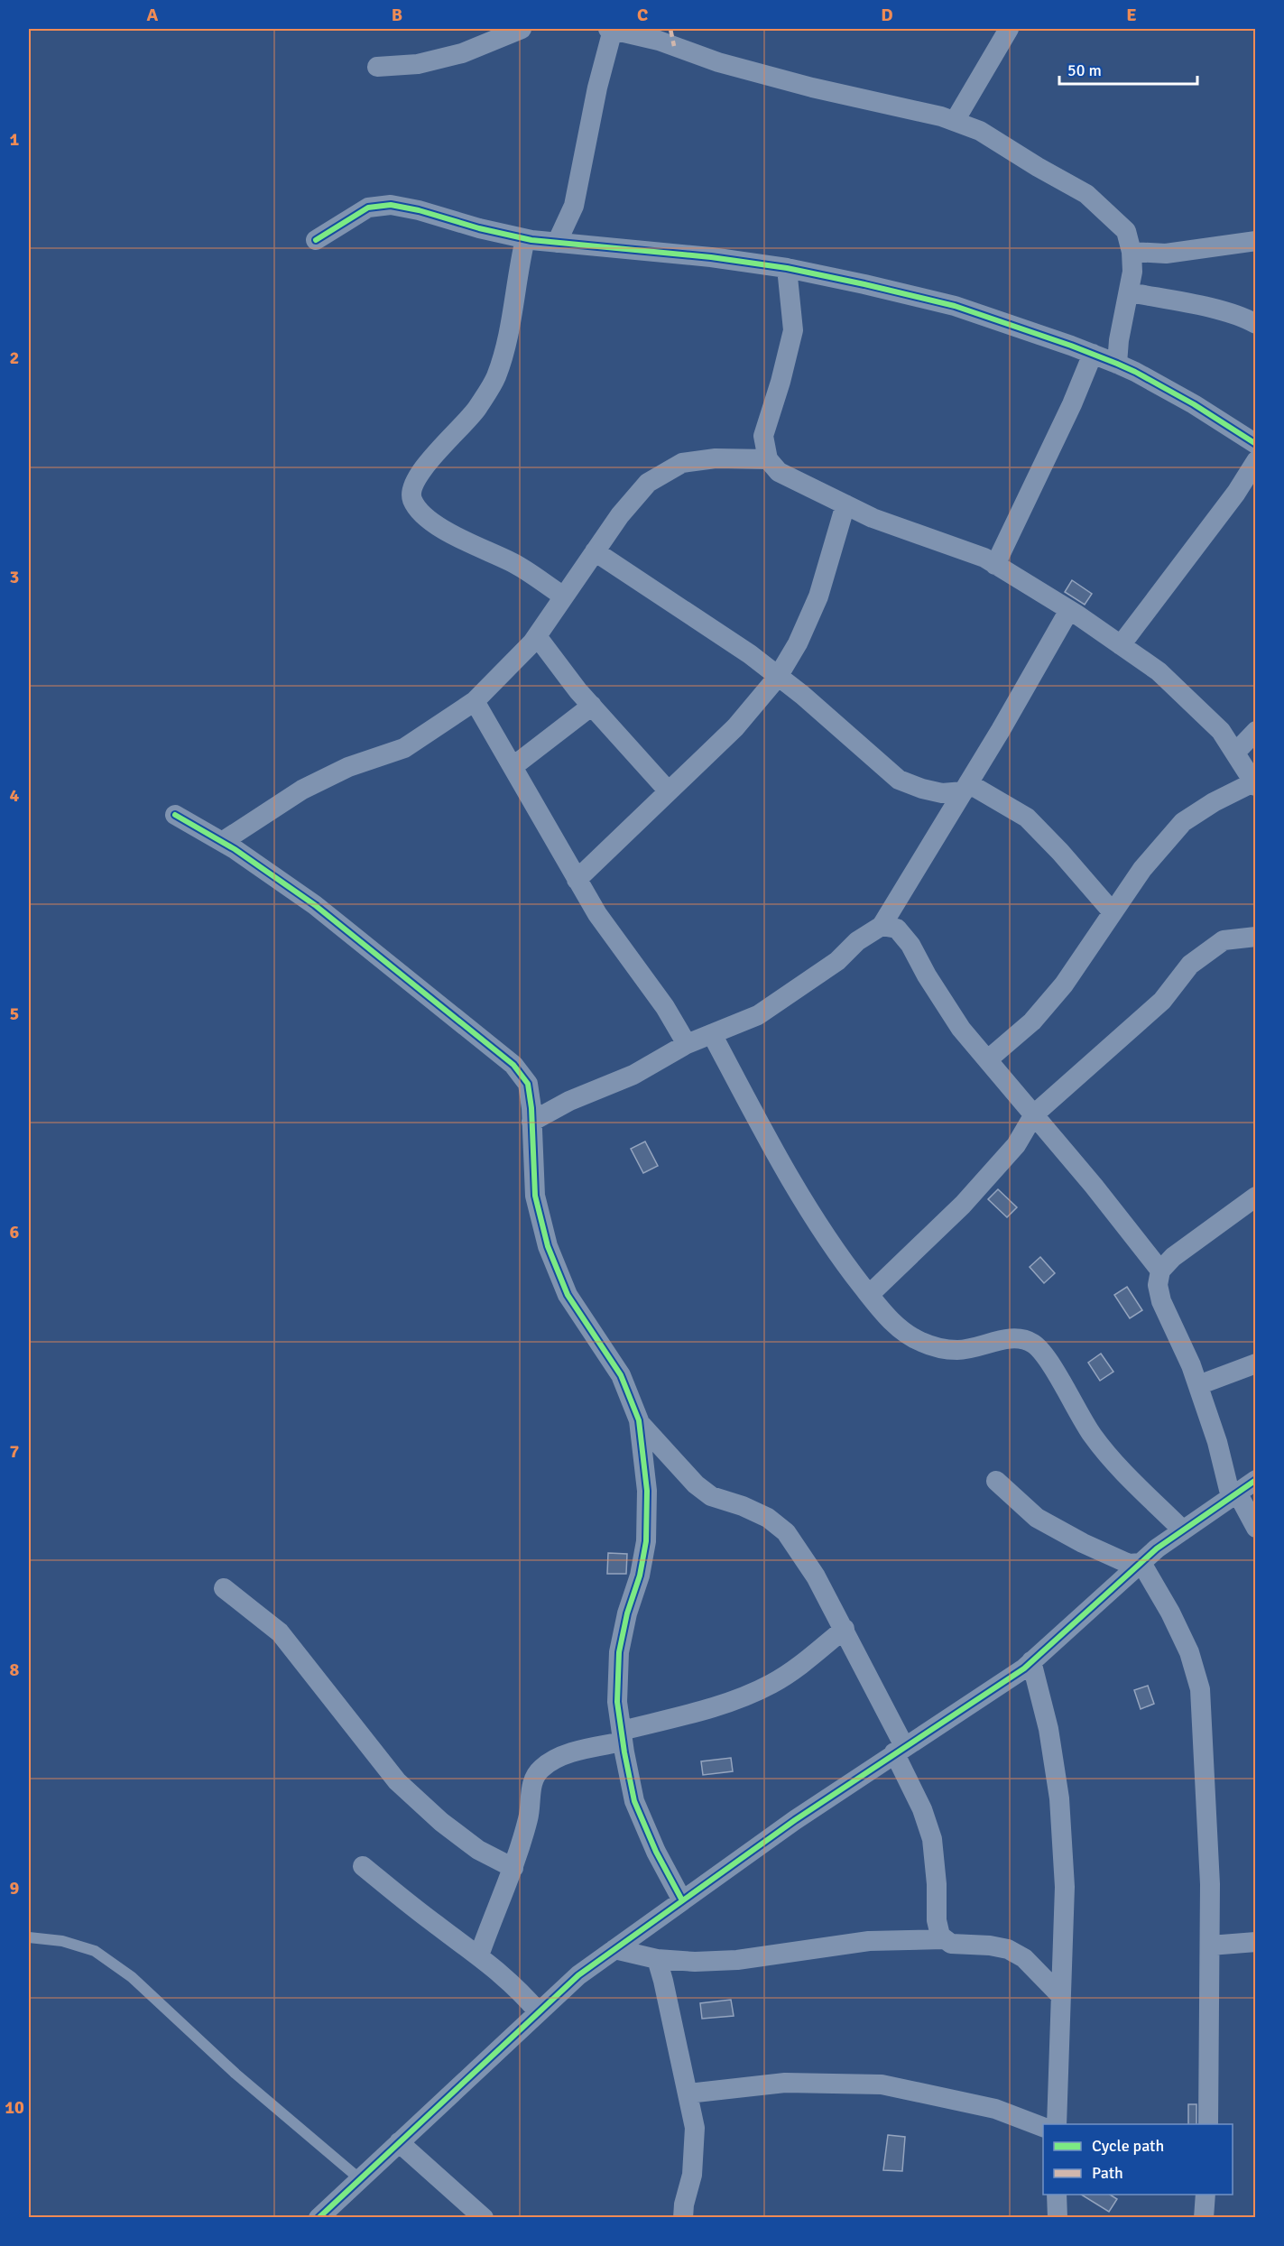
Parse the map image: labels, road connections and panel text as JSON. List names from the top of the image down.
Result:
{
  "legend": ["Cycle path", "Path"],
  "scale_bar": "50 m",
  "grid": {
    "columns": [
      "A",
      "B",
      "C",
      "D",
      "E"
    ],
    "rows": [
      "1",
      "2",
      "3",
      "4",
      "5",
      "6",
      "7",
      "8",
      "9",
      "10"
    ]
  }
}
